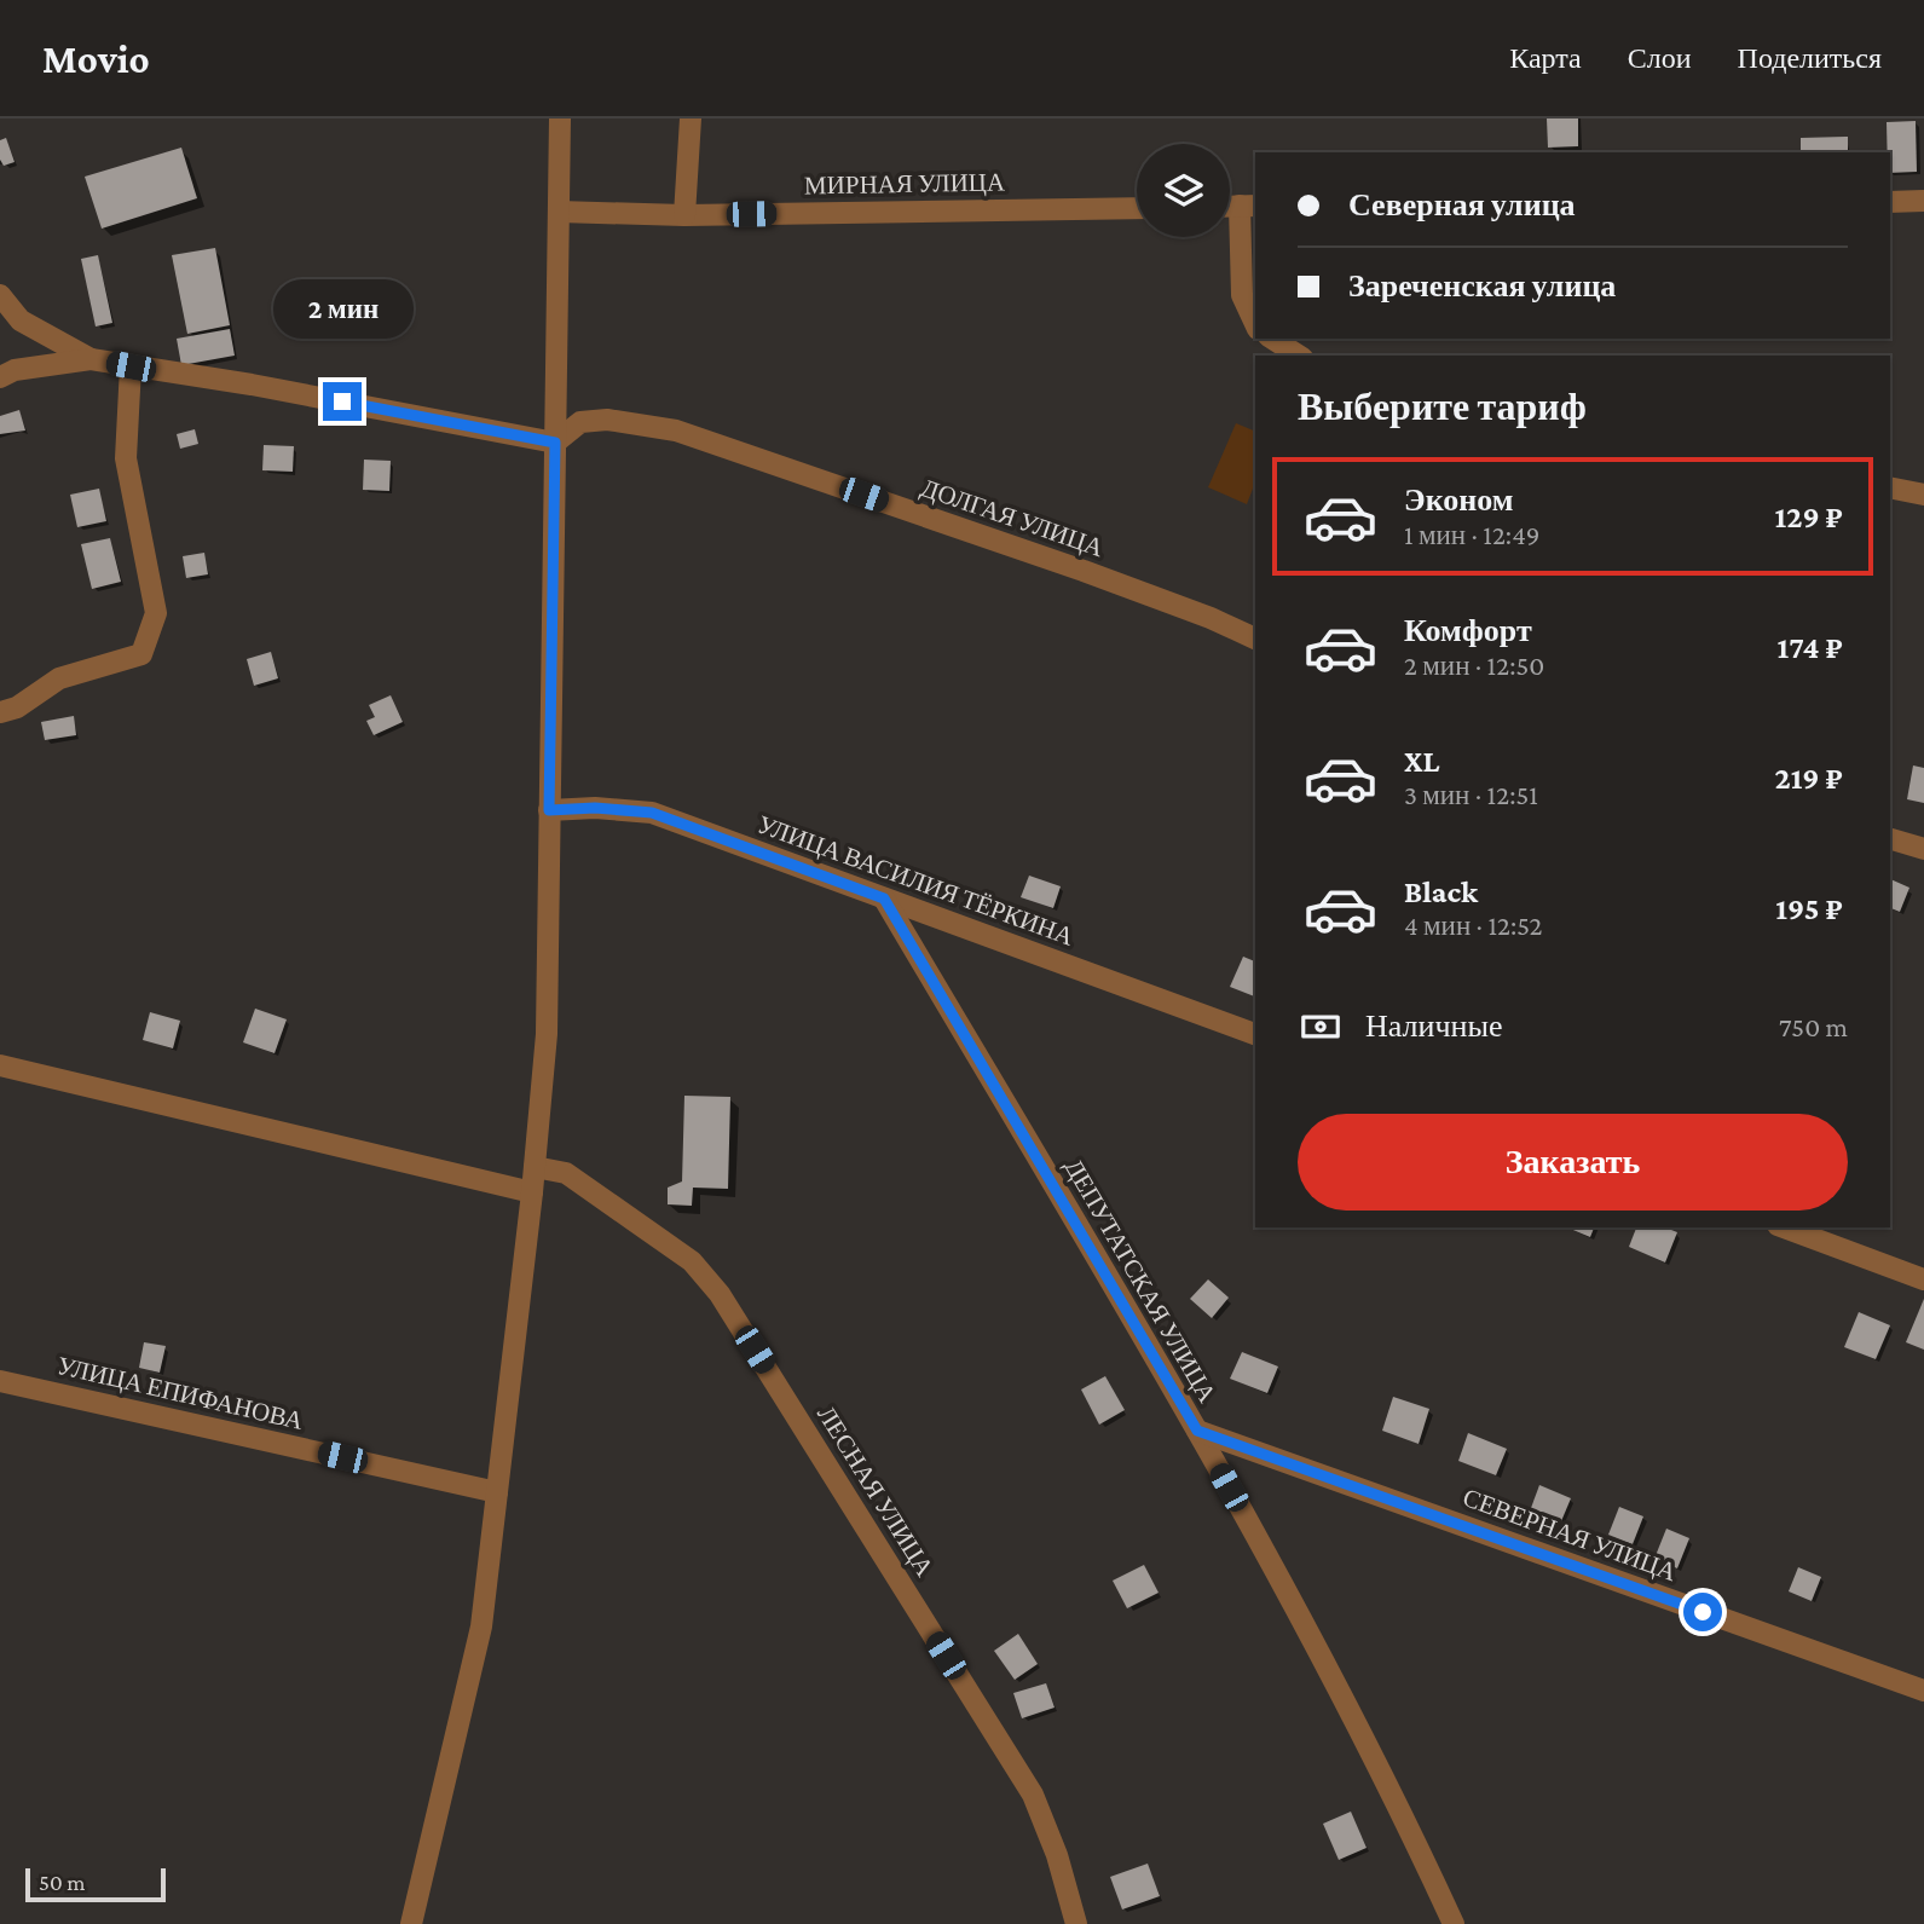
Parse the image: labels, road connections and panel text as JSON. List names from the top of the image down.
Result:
{
  "streets": {
    "street": [
      "МИРНАЯ УЛИЦА",
      "ДОЛГАЯ УЛИЦА",
      "УЛИЦА ВАСИЛИЯ ТЁРКИНА",
      "ДЕПУТАТСКАЯ УЛИЦА",
      "УЛИЦА ЕПИФАНОВА",
      "ЛЕСНАЯ УЛИЦА",
      "СЕВЕРНАЯ УЛИЦА"
    ]
  },
  "crossings": [
    ["УЛИЦА ВАСИЛИЯ ТЁРКИНА", "ДЕПУТАТСКАЯ УЛИЦА"],
    ["ДЕПУТАТСКАЯ УЛИЦА", "СЕВЕРНАЯ УЛИЦА"]
  ],
  "scale_bar": "50 m",
  "page": {
    "header": "Movio",
    "nav": ["Карта", "Слои", "Поделиться"],
    "banner": ["Северная улица", "Зареченская улица"],
    "bubble": "2 мин",
    "heading": "Выберите тариф",
    "list": [
      {
        "name": "Эконом",
        "note": "1 мин · 12:49",
        "value": "129 ₽"
      },
      {
        "name": "Комфорт",
        "note": "2 мин · 12:50",
        "value": "174 ₽"
      },
      {
        "name": "XL",
        "note": "3 мин · 12:51",
        "value": "219 ₽"
      },
      {
        "name": "Black",
        "note": "4 мин · 12:52",
        "value": "195 ₽"
      }
    ],
    "pay": ["Наличные", "750 m"],
    "buttons": "Заказать",
    "scale": "50 m"
  }
}
